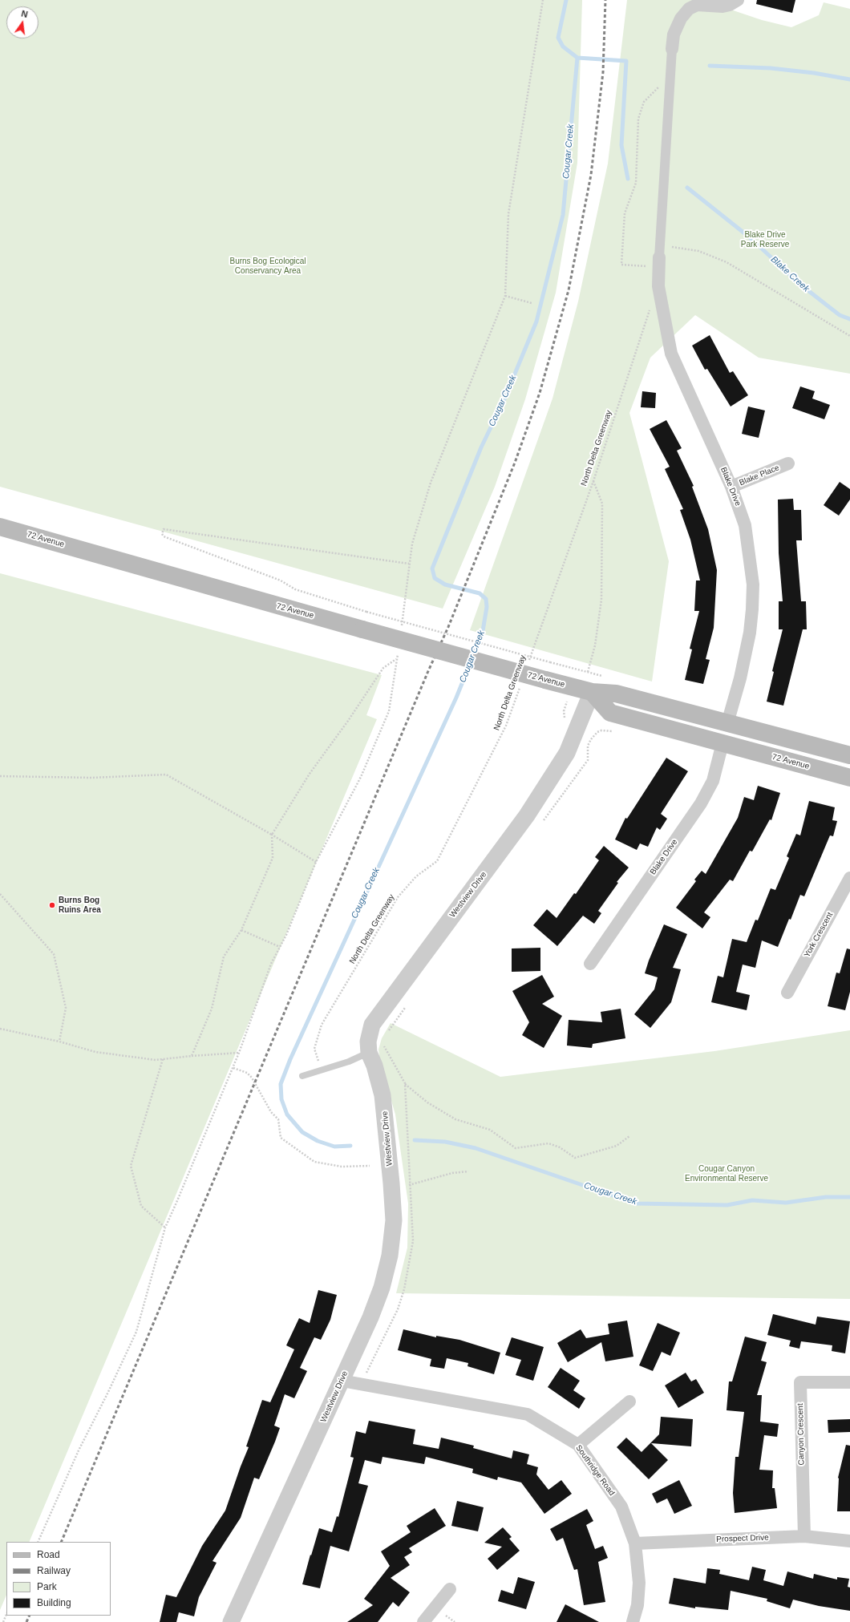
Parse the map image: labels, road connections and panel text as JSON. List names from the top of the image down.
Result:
{
  "streets": {
    "main road": ["72 Avenue"],
    "street": [
      "Blake Place",
      "Blake Drive",
      "Westview Drive",
      "York Crescent",
      "Canyon Crescent",
      "Southridge Road",
      "Prospect Drive"
    ],
    "path": ["North Delta Greenway"]
  },
  "crossings": [
    ["North Delta Greenway", "Blake Drive"],
    ["Blake Place", "Blake Drive"],
    ["Blake Drive", "72 Avenue"],
    ["72 Avenue", "Westview Drive"],
    ["Westview Drive", "Southridge Road"],
    ["Canyon Crescent", "Prospect Drive"],
    ["Southridge Road", "Prospect Drive"]
  ],
  "water": ["Cougar Creek", "Blake Creek"],
  "parks": ["Blake Drive Park Reserve", "Burns Bog Ecological Conservancy Area", "Cougar Canyon Environmental Reserve"],
  "places": ["Burns Bog Ruins Area"],
  "legend": [
    "Road",
    "Railway",
    "Park",
    "Building"
  ],
  "north": "top"
}
